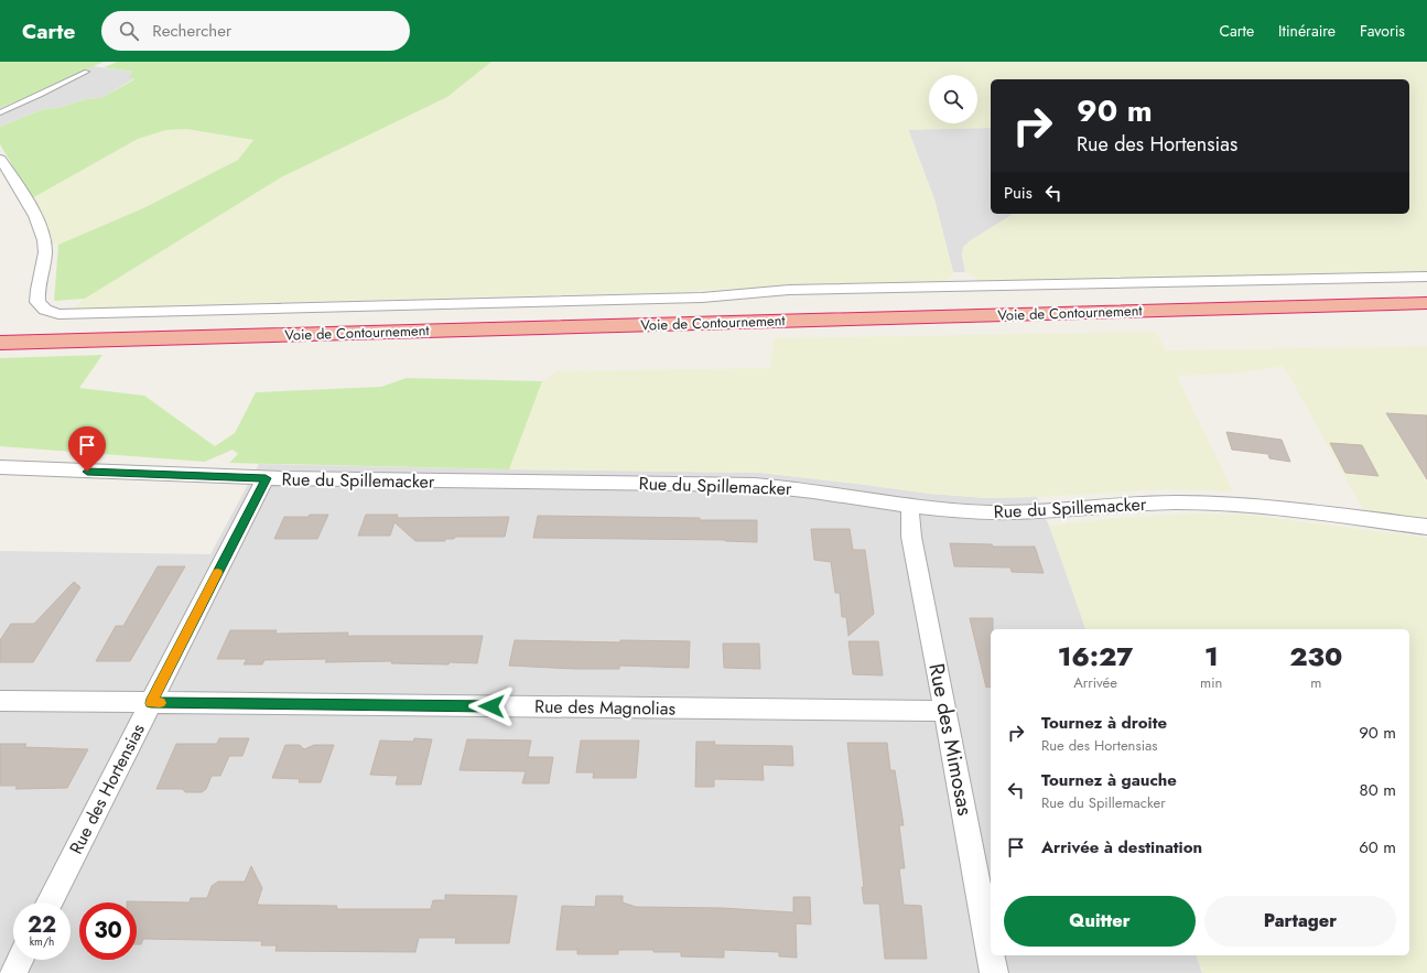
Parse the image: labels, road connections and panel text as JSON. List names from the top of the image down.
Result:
{
  "streets": {
    "highway": ["Voie de Contournement"],
    "street": [
      "Rue du Spillemacker",
      "Rue des Magnolias",
      "Rue des Mimosas",
      "Rue des Hortensias"
    ]
  },
  "crossings": [
    ["Rue du Spillemacker", "Rue des Mimosas"],
    ["Rue du Spillemacker", "Rue des Hortensias"],
    ["Rue des Magnolias", "Rue des Mimosas"],
    ["Rue des Magnolias", "Rue des Hortensias"]
  ],
  "page": {
    "header": "Carte",
    "search": "Rechercher",
    "nav": ["Carte", "Itinéraire", "Favoris"],
    "turn": ["90 m", "Rue des Hortensias"],
    "then": "Puis",
    "eta": [
      "16:27",
      "Arrivée",
      "1",
      "min",
      "230",
      "m"
    ],
    "list": [
      {
        "name": "Tournez à droite",
        "note": "Rue des Hortensias",
        "value": "90 m"
      },
      {
        "name": "Tournez à gauche",
        "note": "Rue du Spillemacker",
        "value": "80 m"
      },
      {
        "name": "Arrivée à destination",
        "value": "60 m"
      }
    ],
    "buttons": ["Quitter", "Partager"],
    "speed": "22 km/h",
    "limit": "30"
  }
}
